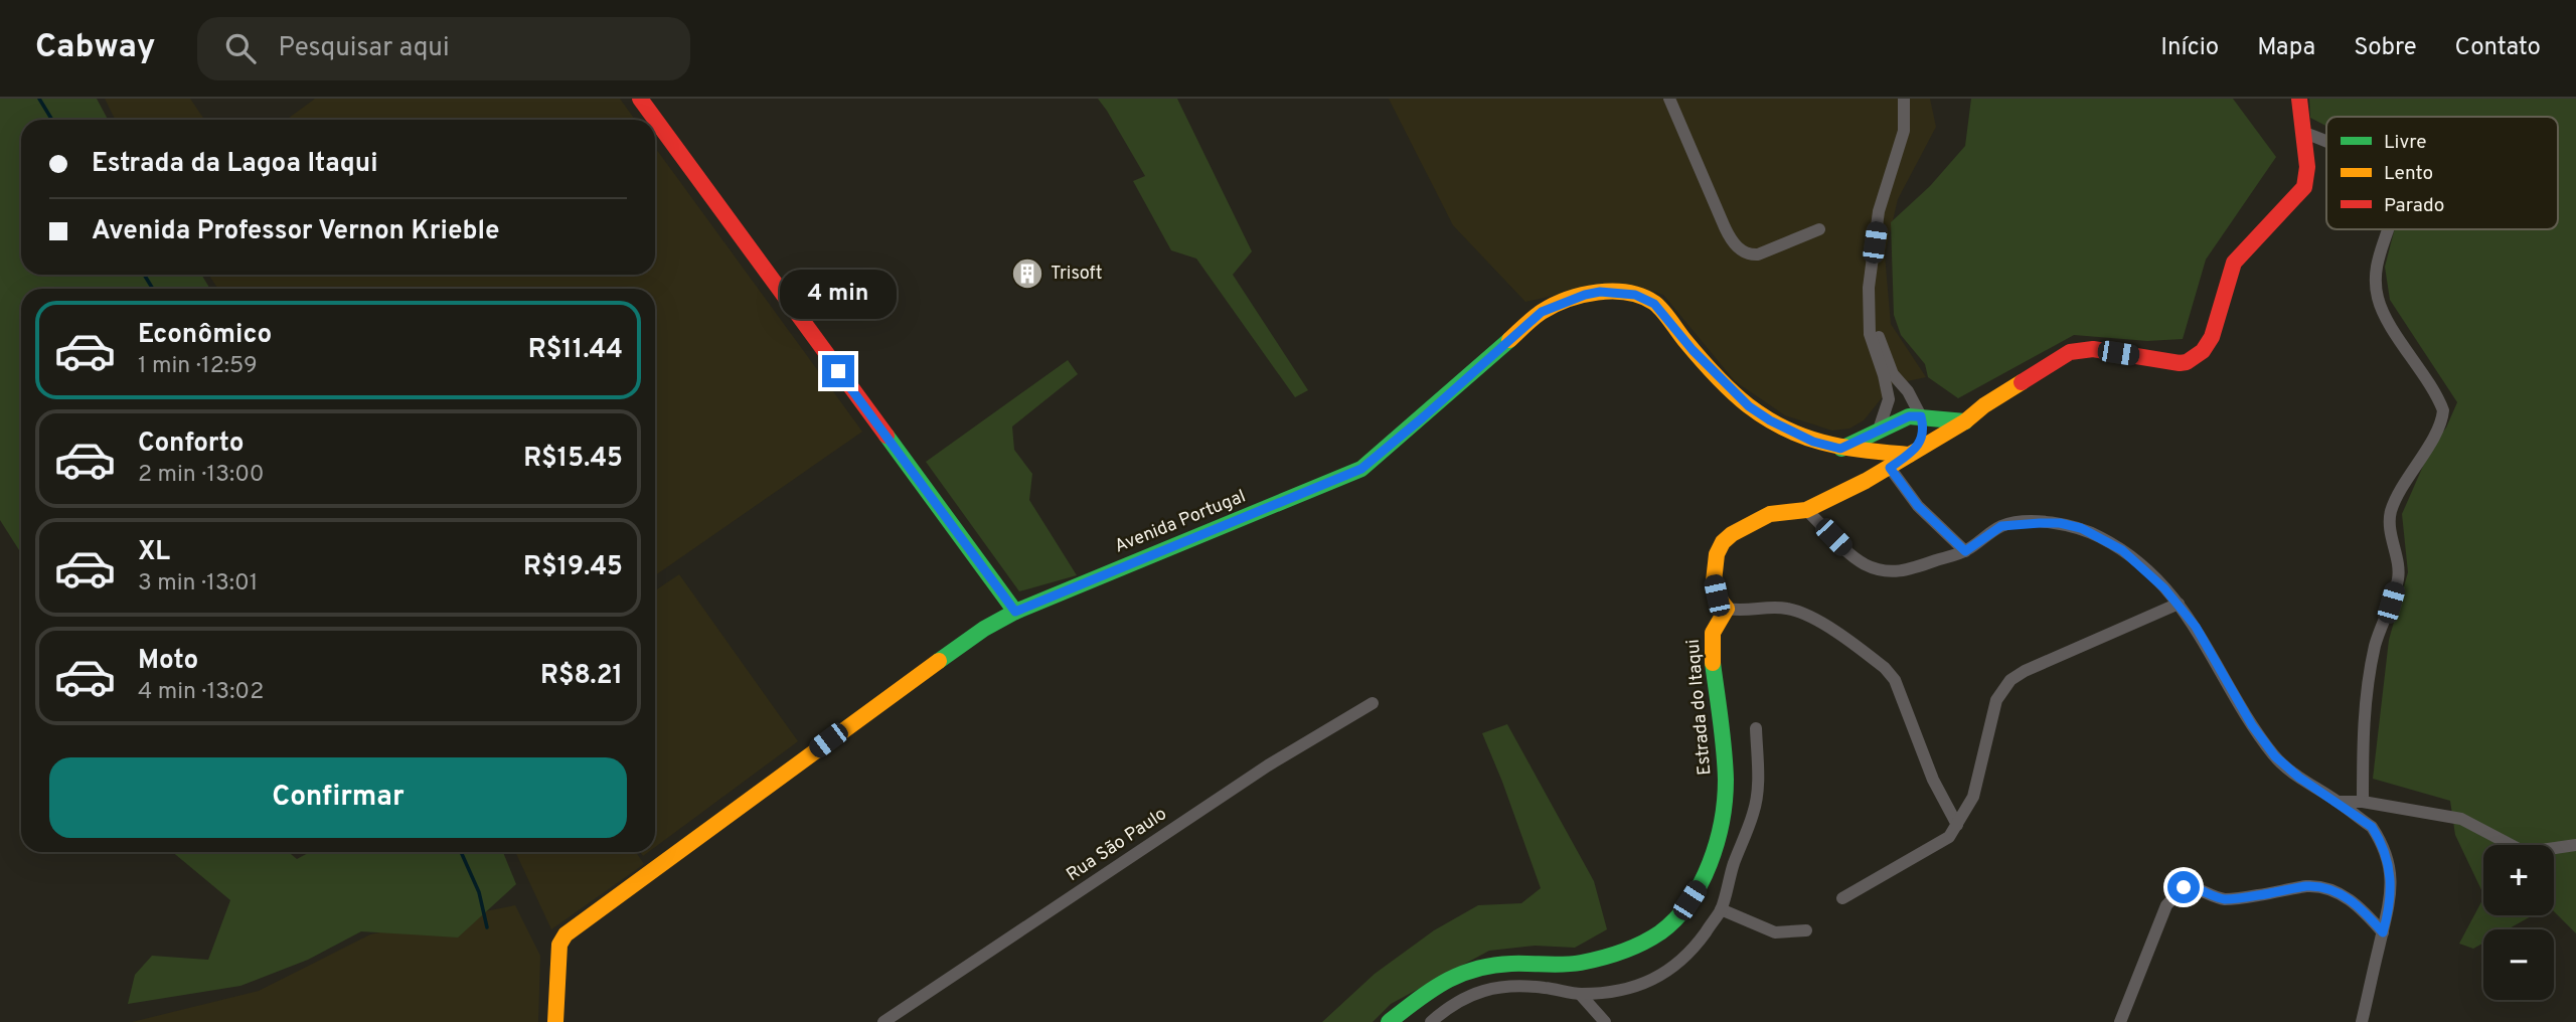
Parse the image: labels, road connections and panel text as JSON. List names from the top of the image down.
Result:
{
  "streets": {
    "street": ["Avenida Portugal", "Estrada do Itaqui", "Rua São Paulo"]
  },
  "places": {
    "building": ["Trisoft"]
  },
  "legend": ["Livre", "Lento", "Parado"],
  "page": {
    "header": "Cabway",
    "search": "Pesquisar aqui",
    "nav": [
      "Início",
      "Mapa",
      "Sobre",
      "Contato"
    ],
    "banner": ["Estrada da Lagoa Itaqui", "Avenida Professor Vernon Krieble"],
    "bubble": "4 min",
    "list": [
      {
        "name": "Econômico",
        "note": "1 min · 12:59",
        "value": "R$11.44"
      },
      {
        "name": "Conforto",
        "note": "2 min · 13:00",
        "value": "R$15.45"
      },
      {
        "name": "XL",
        "note": "3 min · 13:01",
        "value": "R$19.45"
      },
      {
        "name": "Moto",
        "note": "4 min · 13:02",
        "value": "R$8.21"
      }
    ],
    "buttons": "Confirmar",
    "map_buttons": ["+", "−"]
  }
}
